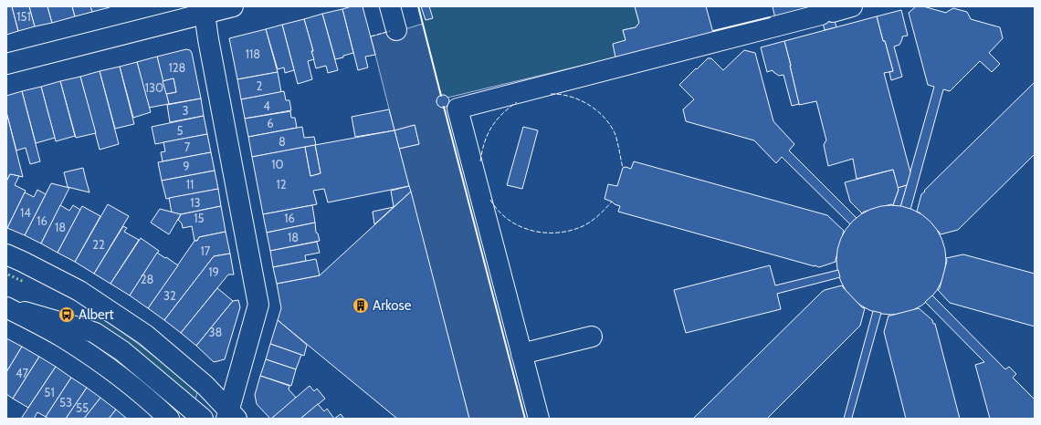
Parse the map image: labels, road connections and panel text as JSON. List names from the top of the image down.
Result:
{
  "places": {
    "building": ["Arkose"],
    "bus stop": ["Albert"]
  },
  "house_numbers": [
    "151",
    "118",
    "128",
    "2",
    "130",
    "4",
    "3",
    "6",
    "5",
    "8",
    "7",
    "10",
    "9",
    "11",
    "12",
    "13",
    "14",
    "15",
    "16",
    "16",
    "18",
    "18",
    "22",
    "17",
    "19",
    "28",
    "32",
    "38",
    "47",
    "51",
    "53",
    "55"
  ]
}
